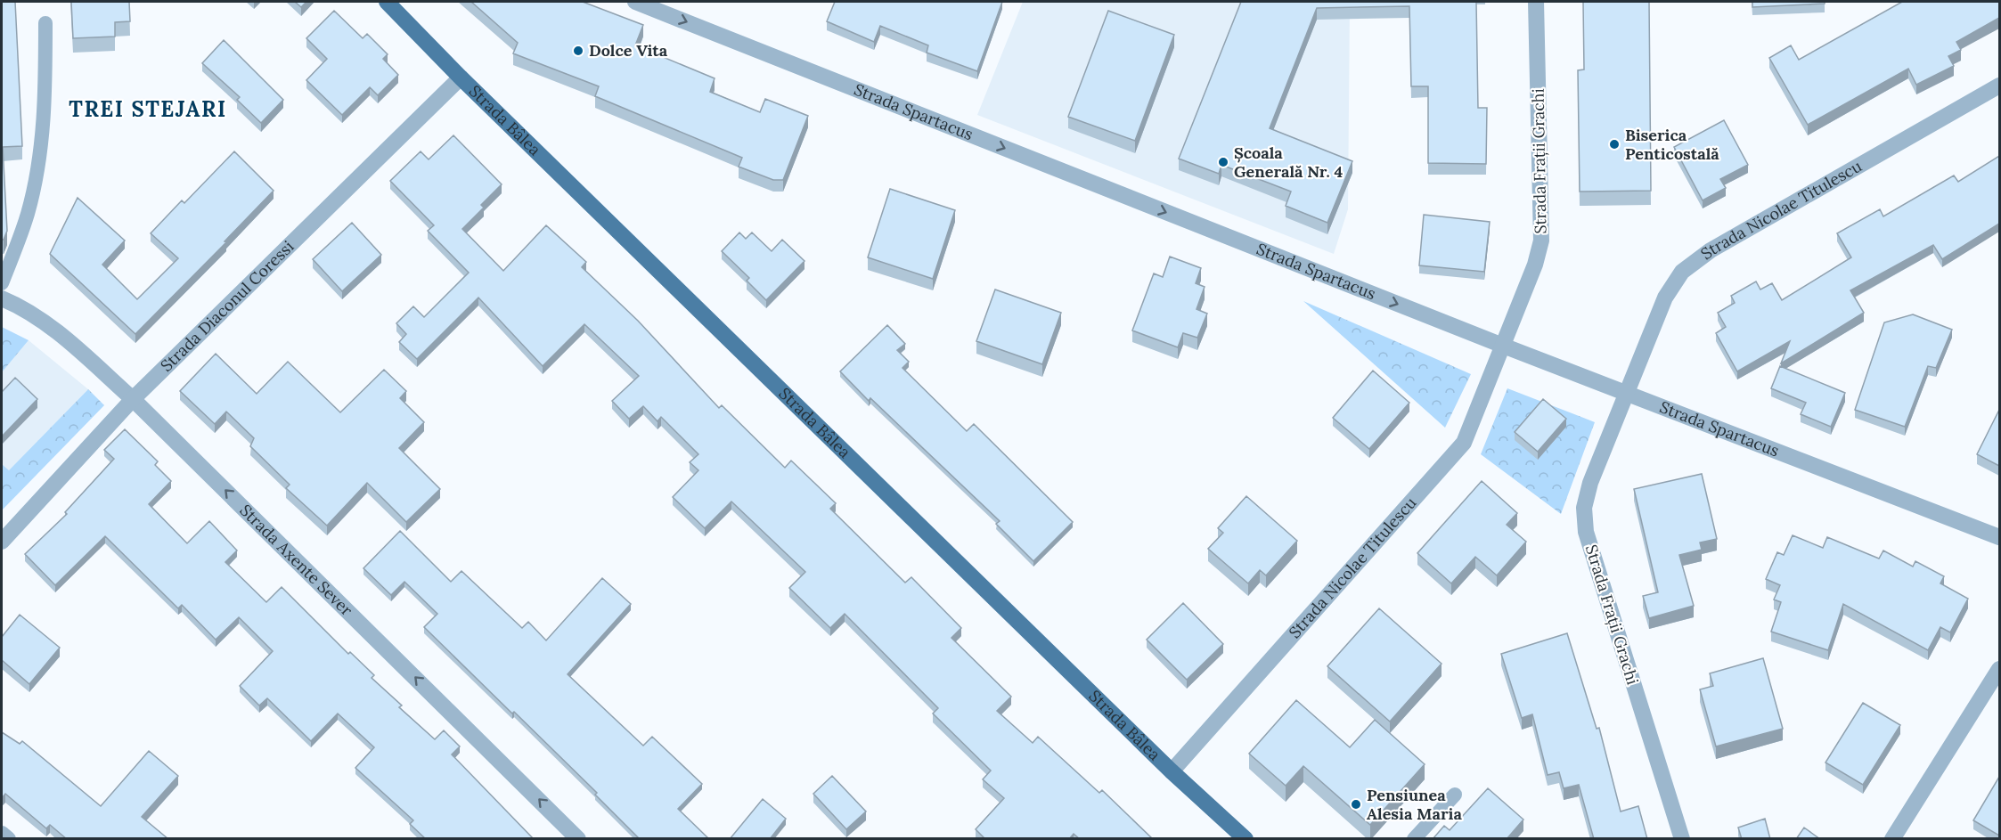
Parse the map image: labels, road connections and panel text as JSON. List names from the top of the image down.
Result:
{
  "streets": {
    "main road": ["Strada Bâlea"],
    "street": [
      "Strada Spartacus",
      "Strada Frații Grachi",
      "Strada Nicolae Titulescu",
      "Strada Diaconul Coressi",
      "Strada Axente Sever"
    ]
  },
  "crossings": [
    ["Strada Spartacus", "Strada Frații Grachi"],
    ["Strada Spartacus", "Strada Nicolae Titulescu"],
    ["Strada Bâlea", "Strada Nicolae Titulescu"],
    ["Strada Bâlea", "Strada Diaconul Coressi"],
    ["Strada Frații Grachi", "Strada Nicolae Titulescu"],
    ["Strada Diaconul Coressi", "Strada Axente Sever"]
  ],
  "one_way": ["Strada Spartacus", "Strada Axente Sever"],
  "districts": ["TREI STEJARI"],
  "places": [
    "Dolce Vita",
    "Biserica Penticostală",
    "Școala Generală Nr. 4",
    "Pensiunea Alesia Maria"
  ]
}
